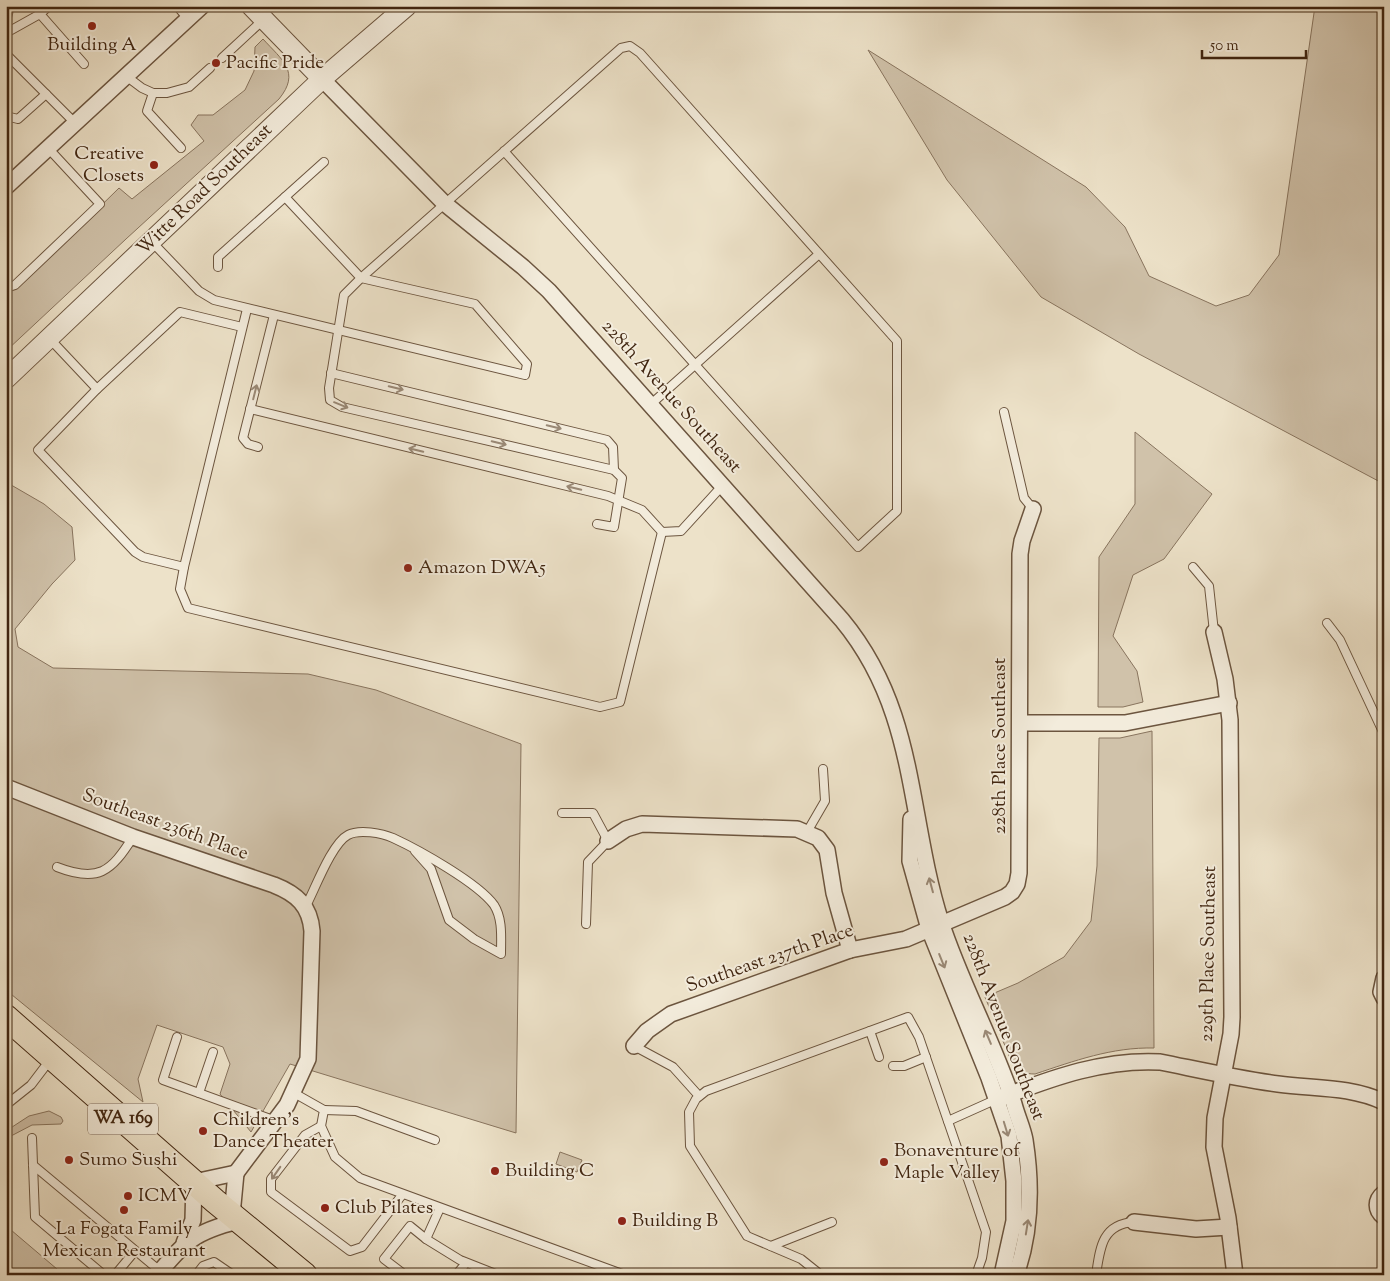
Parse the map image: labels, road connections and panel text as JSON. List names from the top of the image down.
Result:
{
  "streets": {
    "main road": ["WA 169"],
    "street": [
      "Witte Road Southeast",
      "228th Avenue Southeast",
      "228th Place Southeast",
      "Southeast 236th Place",
      "229th Place Southeast",
      "Southeast 237th Place"
    ]
  },
  "crossings": [
    ["Witte Road Southeast", "228th Avenue Southeast"],
    ["228th Avenue Southeast", "228th Place Southeast"],
    ["228th Avenue Southeast", "Southeast 237th Place"],
    ["228th Place Southeast", "Southeast 237th Place"]
  ],
  "places": [
    "Building A",
    "Pacific Pride",
    "Creative Closets",
    "Amazon DWA5",
    "Children's Dance Theater",
    "Sumo Sushi",
    "Bonaventure of Maple Valley",
    "Building C",
    "ICMV",
    "Club Pilates",
    "La Fogata Family Mexican Restaurant",
    "Building B"
  ],
  "scale_bar": "50 m"
}
